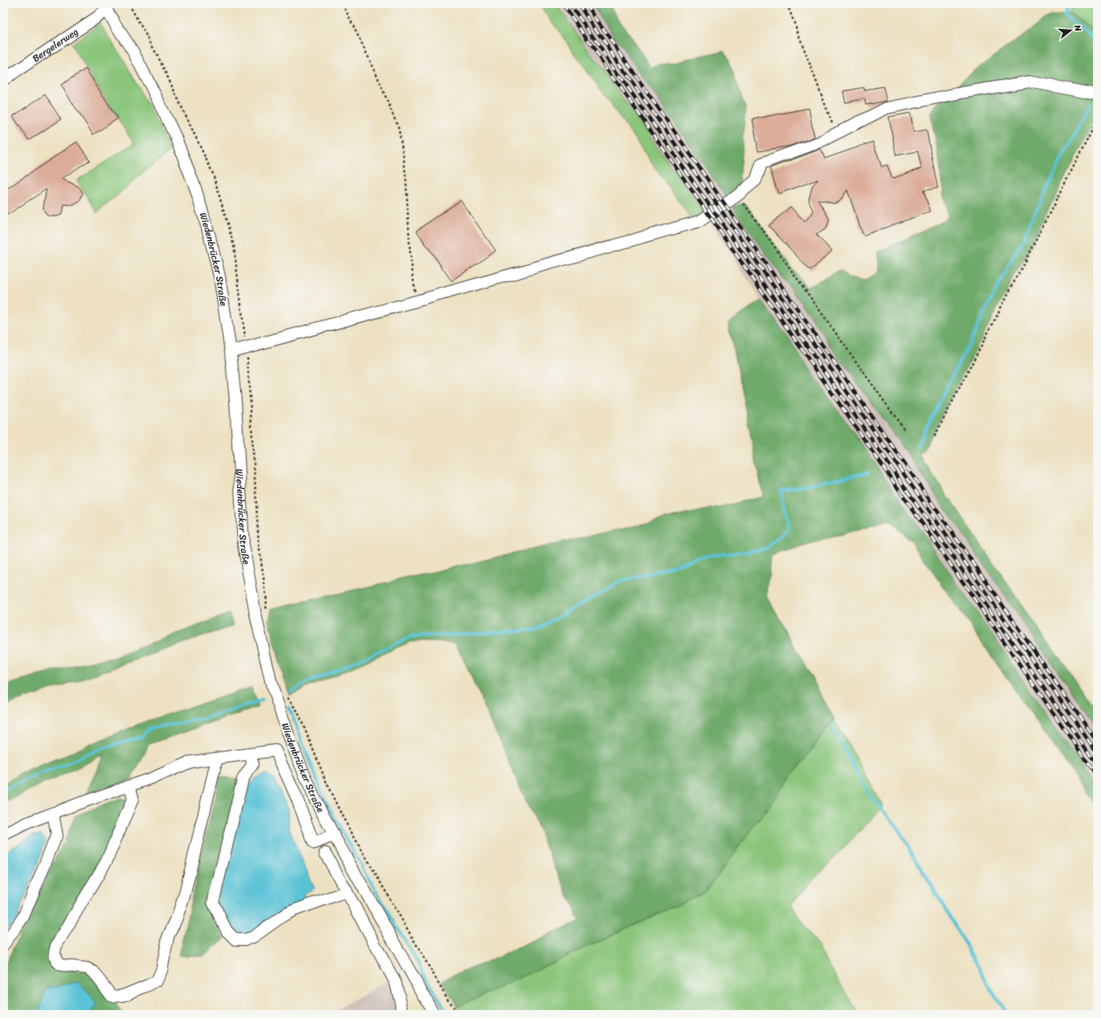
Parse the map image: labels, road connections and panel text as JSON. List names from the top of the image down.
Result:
{
  "streets": {
    "street": ["Bergelerweg", "Wiedenbrücker Straße"]
  },
  "crossings": [
    ["Bergelerweg", "Wiedenbrücker Straße"]
  ],
  "north": "right"
}
